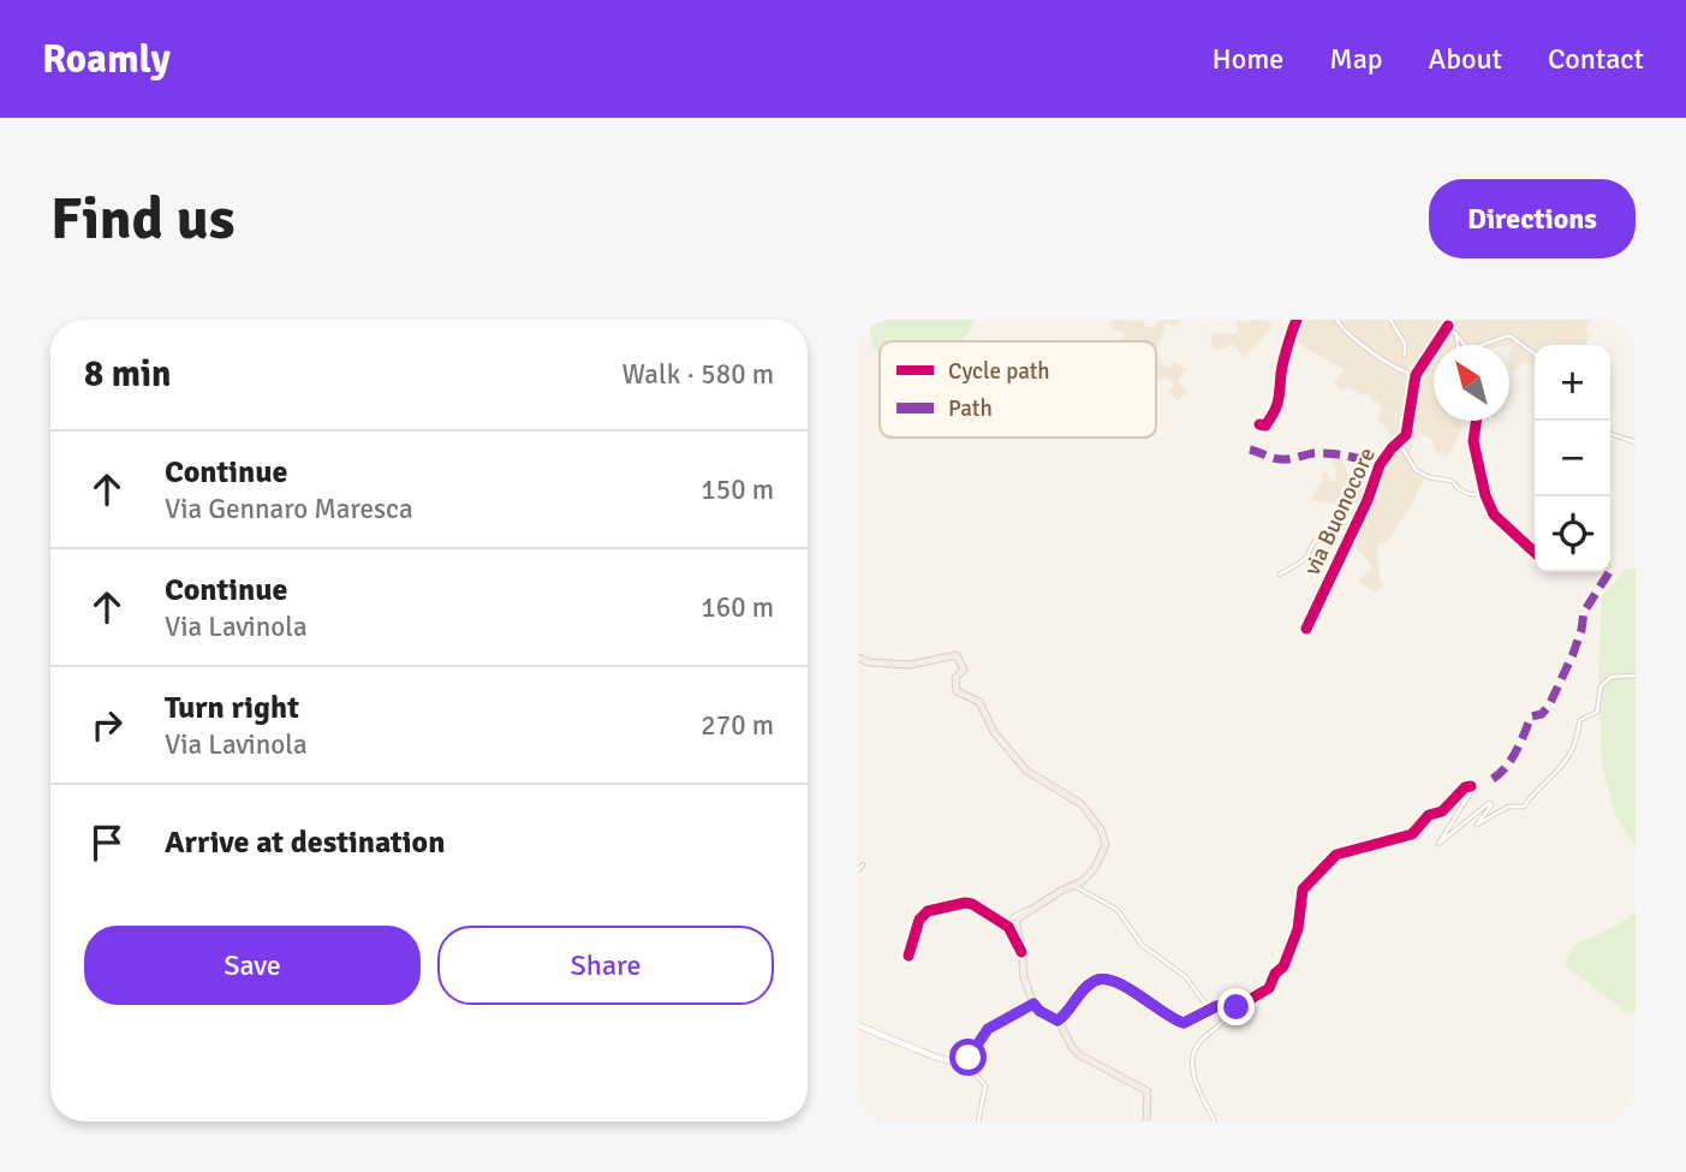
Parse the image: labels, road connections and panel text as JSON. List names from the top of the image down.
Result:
{
  "streets": {
    "street": ["via Buonocore"]
  },
  "legend": ["Cycle path", "Path"],
  "north": "top left",
  "page": {
    "header": "Roamly",
    "nav": [
      "Home",
      "Map",
      "About",
      "Contact"
    ],
    "buttons": [
      "Directions",
      ["Save", "Share"]
    ],
    "title": "Find us",
    "heading": ["8 min", "Walk · 580 m"],
    "map_buttons": ["+", "−"],
    "list": [
      ["Continue", "Via Gennaro Maresca", "150 m"],
      ["Continue", "Via Lavinola", "160 m"],
      ["Turn right", "Via Lavinola", "270 m"],
      "Arrive at destination"
    ]
  }
}
